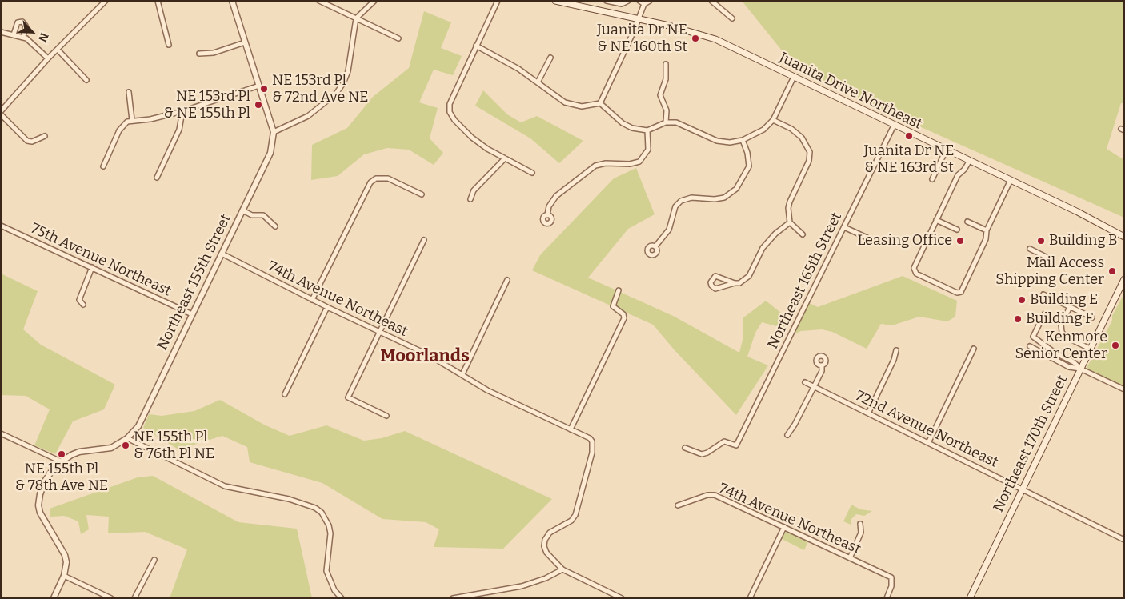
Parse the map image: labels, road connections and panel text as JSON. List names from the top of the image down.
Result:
{
  "streets": {
    "main road": ["Juanita Drive Northeast", "Northeast 170th Street"],
    "street": [
      "75th Avenue Northeast",
      "Northeast 165th Street",
      "Northeast 155th Street",
      "74th Avenue Northeast",
      "72nd Avenue Northeast"
    ]
  },
  "crossings": [
    ["Juanita Drive Northeast", "Northeast 165th Street"],
    ["75th Avenue Northeast", "Northeast 155th Street"],
    ["Northeast 155th Street", "74th Avenue Northeast"],
    ["72nd Avenue Northeast", "Northeast 170th Street"]
  ],
  "districts": ["Moorlands"],
  "places": [
    "Juanita Dr NE & NE 160th St",
    "NE 153rd Pl & 72nd Ave NE",
    "NE 153rd Pl & NE 155th Pl",
    "Juanita Dr NE & NE 163rd St",
    "Leasing Office",
    "Building B",
    "Mail Access Shipping Center",
    "Building E",
    "Building F",
    "Kenmore Senior Center",
    "NE 155th Pl & 76th Pl NE",
    "NE 155th Pl & 78th Ave NE"
  ],
  "north": "bottom right"
}
